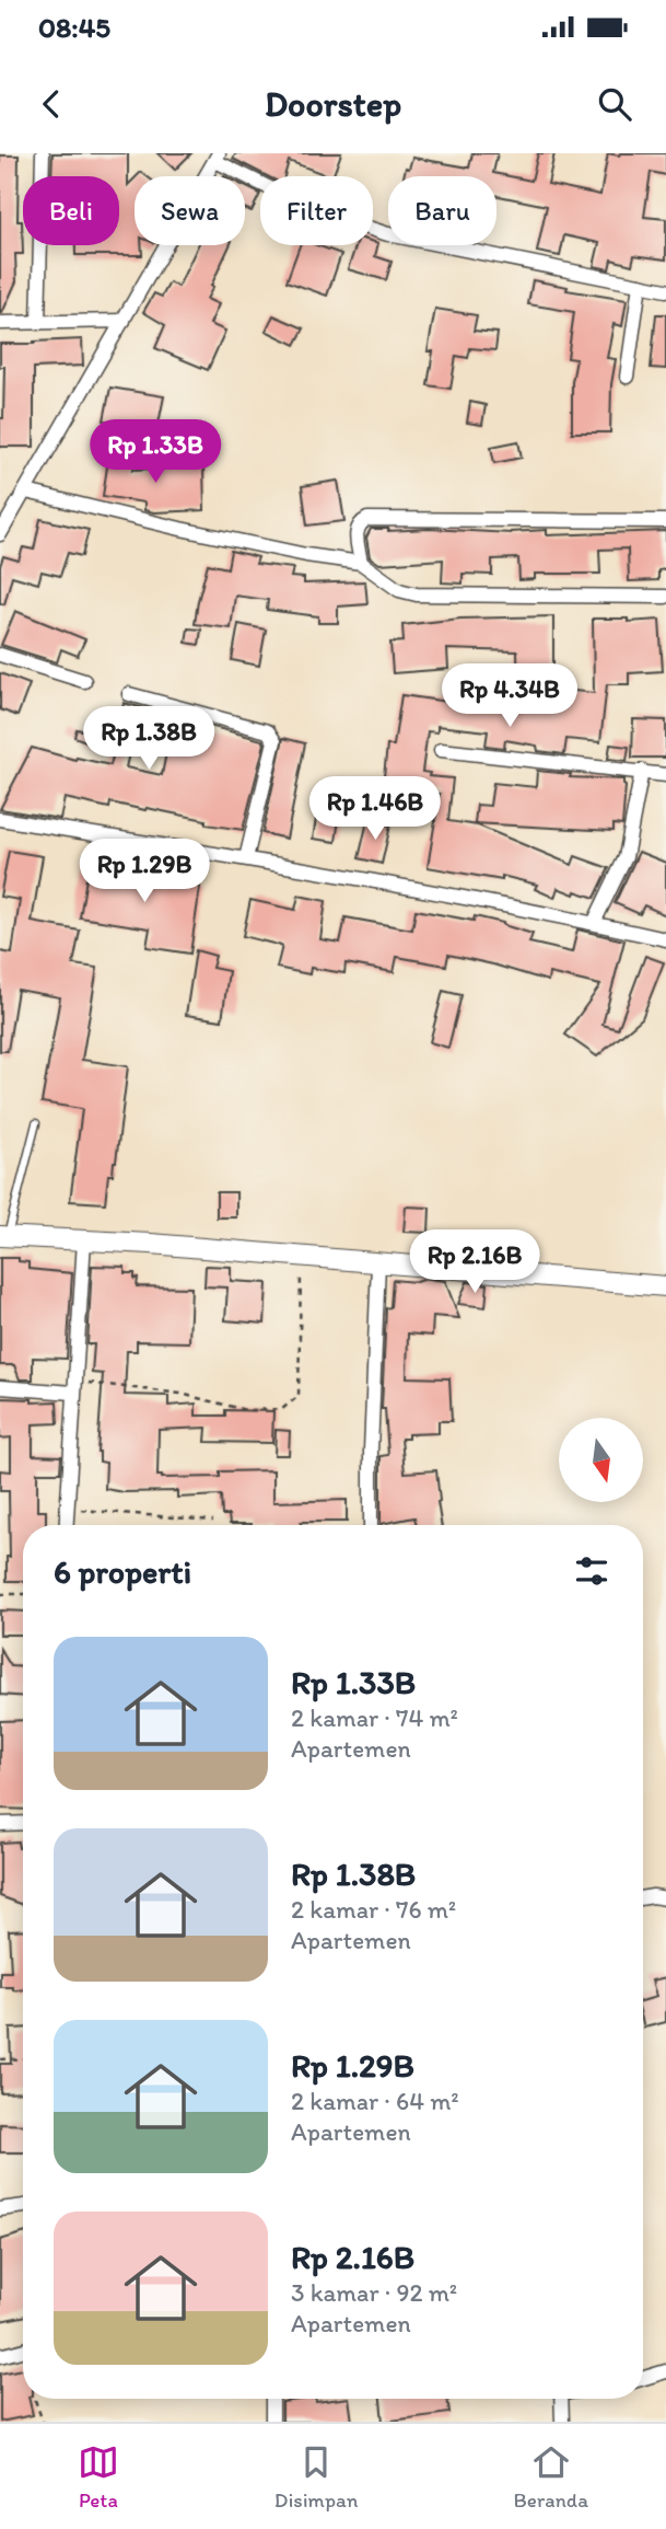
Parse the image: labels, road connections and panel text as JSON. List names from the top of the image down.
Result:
{
  "north": "bottom",
  "page": {
    "status": "08:45",
    "header": "Doorstep",
    "chip": [
      "Beli",
      "Sewa",
      "Filter",
      "Baru"
    ],
    "price": [
      "Rp 1.33B",
      "Rp 4.34B",
      "Rp 1.38B",
      "Rp 1.46B",
      "Rp 1.29B",
      "Rp 2.16B"
    ],
    "heading": "6 properti",
    "list": [
      {
        "name": "Rp 1.33B",
        "note": "2 kamar · 74 m² · Apartemen"
      },
      {
        "name": "Rp 1.38B",
        "note": "2 kamar · 76 m² · Apartemen"
      },
      {
        "name": "Rp 1.29B",
        "note": "2 kamar · 64 m² · Apartemen"
      },
      {
        "name": "Rp 2.16B",
        "note": "3 kamar · 92 m² · Apartemen"
      }
    ],
    "tabs": ["Peta", "Disimpan", "Beranda"]
  }
}
